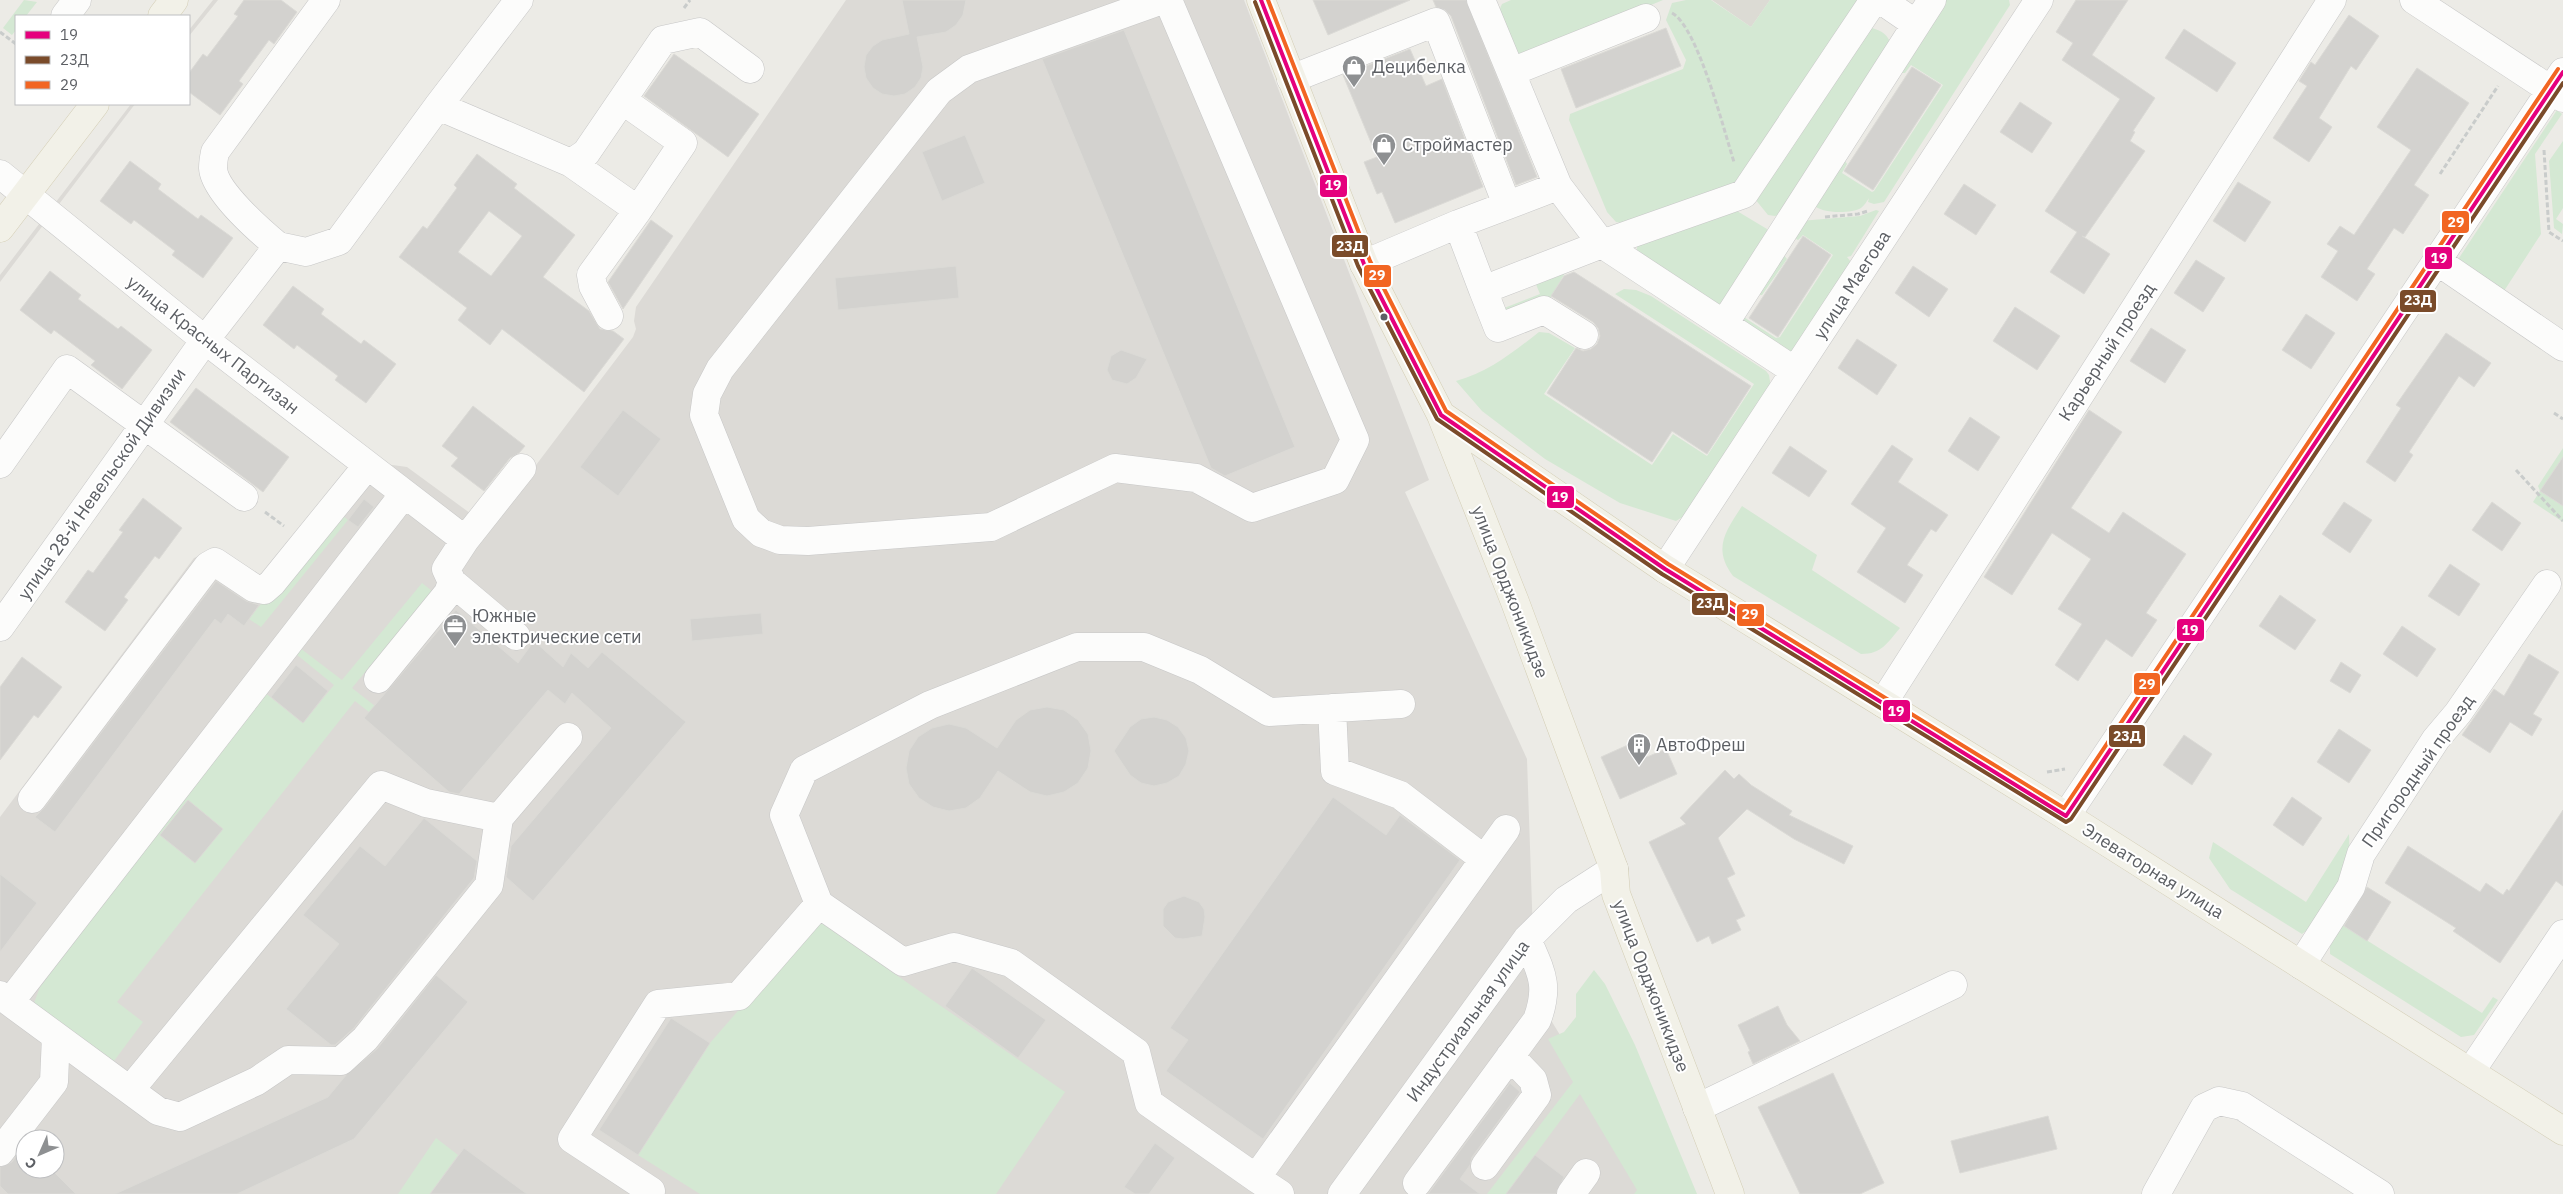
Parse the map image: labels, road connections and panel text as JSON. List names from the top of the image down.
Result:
{
  "streets": {
    "main road": ["улица Орджоникидзе", "Элеваторная улица"],
    "street": [
      "улица Маегова",
      "улица Красных Партизан",
      "Карьерный проезд",
      "улица 28-й Невельской Дивизии",
      "Пригородный проезд",
      "Индустриальная улица"
    ]
  },
  "crossings": [
    ["улица Маегова", "Элеваторная улица"],
    ["улица Красных Партизан", "улица 28-й Невельской Дивизии"],
    ["Карьерный проезд", "Элеваторная улица"],
    ["улица Орджоникидзе", "Элеваторная улица"],
    ["улица Орджоникидзе", "Индустриальная улица"],
    ["Пригородный проезд", "Элеваторная улица"]
  ],
  "places": {
    "shop": ["Децибелка", "Строймастер"],
    "office": ["Южные электрические сети"],
    "building": ["АвтоФреш"]
  },
  "lines": ["transit line 19", "transit line 29", "transit line 23Д"],
  "legend": ["19", "23Д", "29"],
  "north": "bottom left"
}
